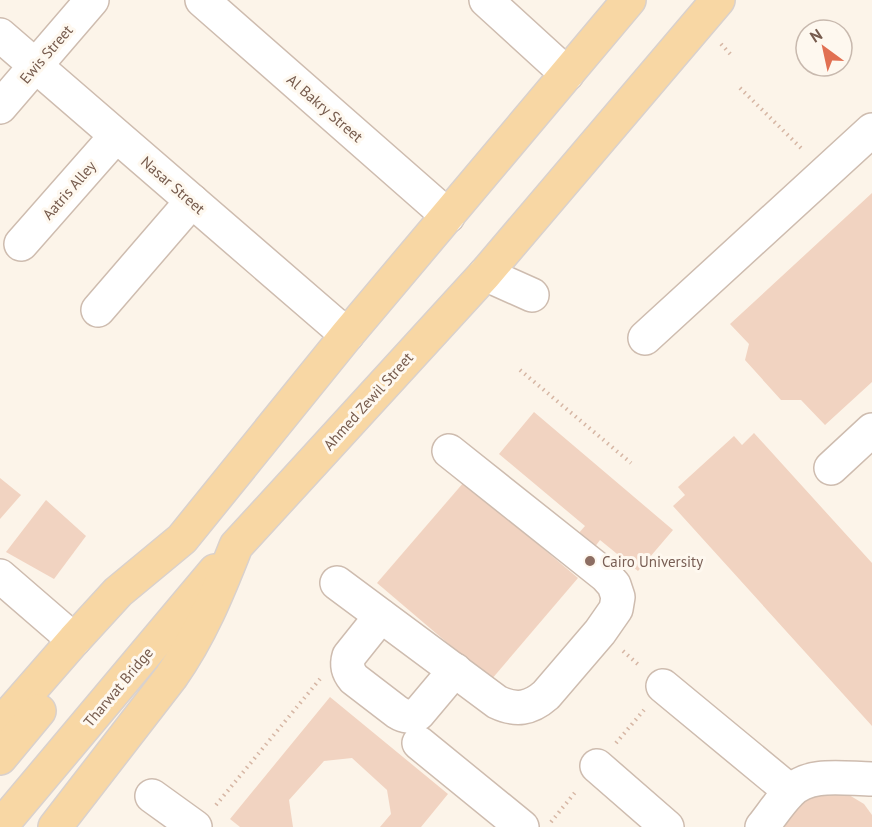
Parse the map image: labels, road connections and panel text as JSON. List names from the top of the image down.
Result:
{
  "streets": {
    "main road": ["Ahmed Zewil Street", "Tharwat Bridge"],
    "street": [
      "Ewis Street",
      "Al Bakry Street",
      "Nasar Street",
      "Aatris Alley"
    ]
  },
  "crossings": [
    ["Ewis Street", "Nasar Street"],
    ["Nasar Street", "Aatris Alley"],
    ["Ahmed Zewil Street", "Tharwat Bridge"]
  ],
  "places": ["Cairo University"],
  "north": "top left"
}
